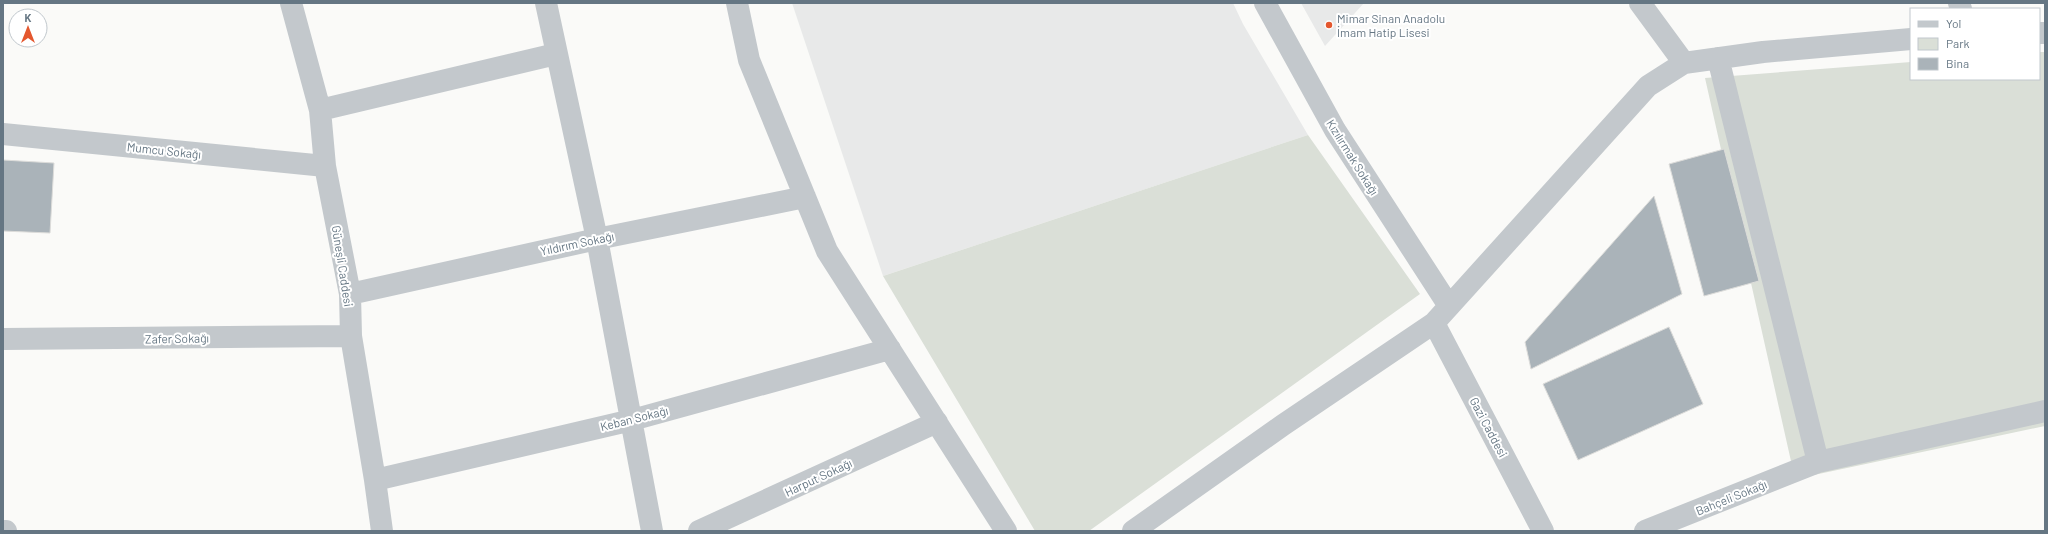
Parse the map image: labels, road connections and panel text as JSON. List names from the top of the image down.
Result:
{
  "streets": {
    "street": [
      "Mumcu Sokağı",
      "Kızılırmak Sokağı",
      "Yıldırım Sokağı",
      "Güneşli Caddesi",
      "Zafer Sokağı",
      "Keban Sokağı",
      "Gazi Caddesi",
      "Harput Sokağı",
      "Bahçeli Sokağı"
    ]
  },
  "crossings": [
    ["Mumcu Sokağı", "Güneşli Caddesi"],
    ["Yıldırım Sokağı", "Güneşli Caddesi"],
    ["Güneşli Caddesi", "Zafer Sokağı"],
    ["Güneşli Caddesi", "Keban Sokağı"]
  ],
  "places": ["Mimar Sinan Anadolu İmam Hatip Lisesi"],
  "legend": ["Yol", "Park", "Bina"],
  "north": "top"
}
